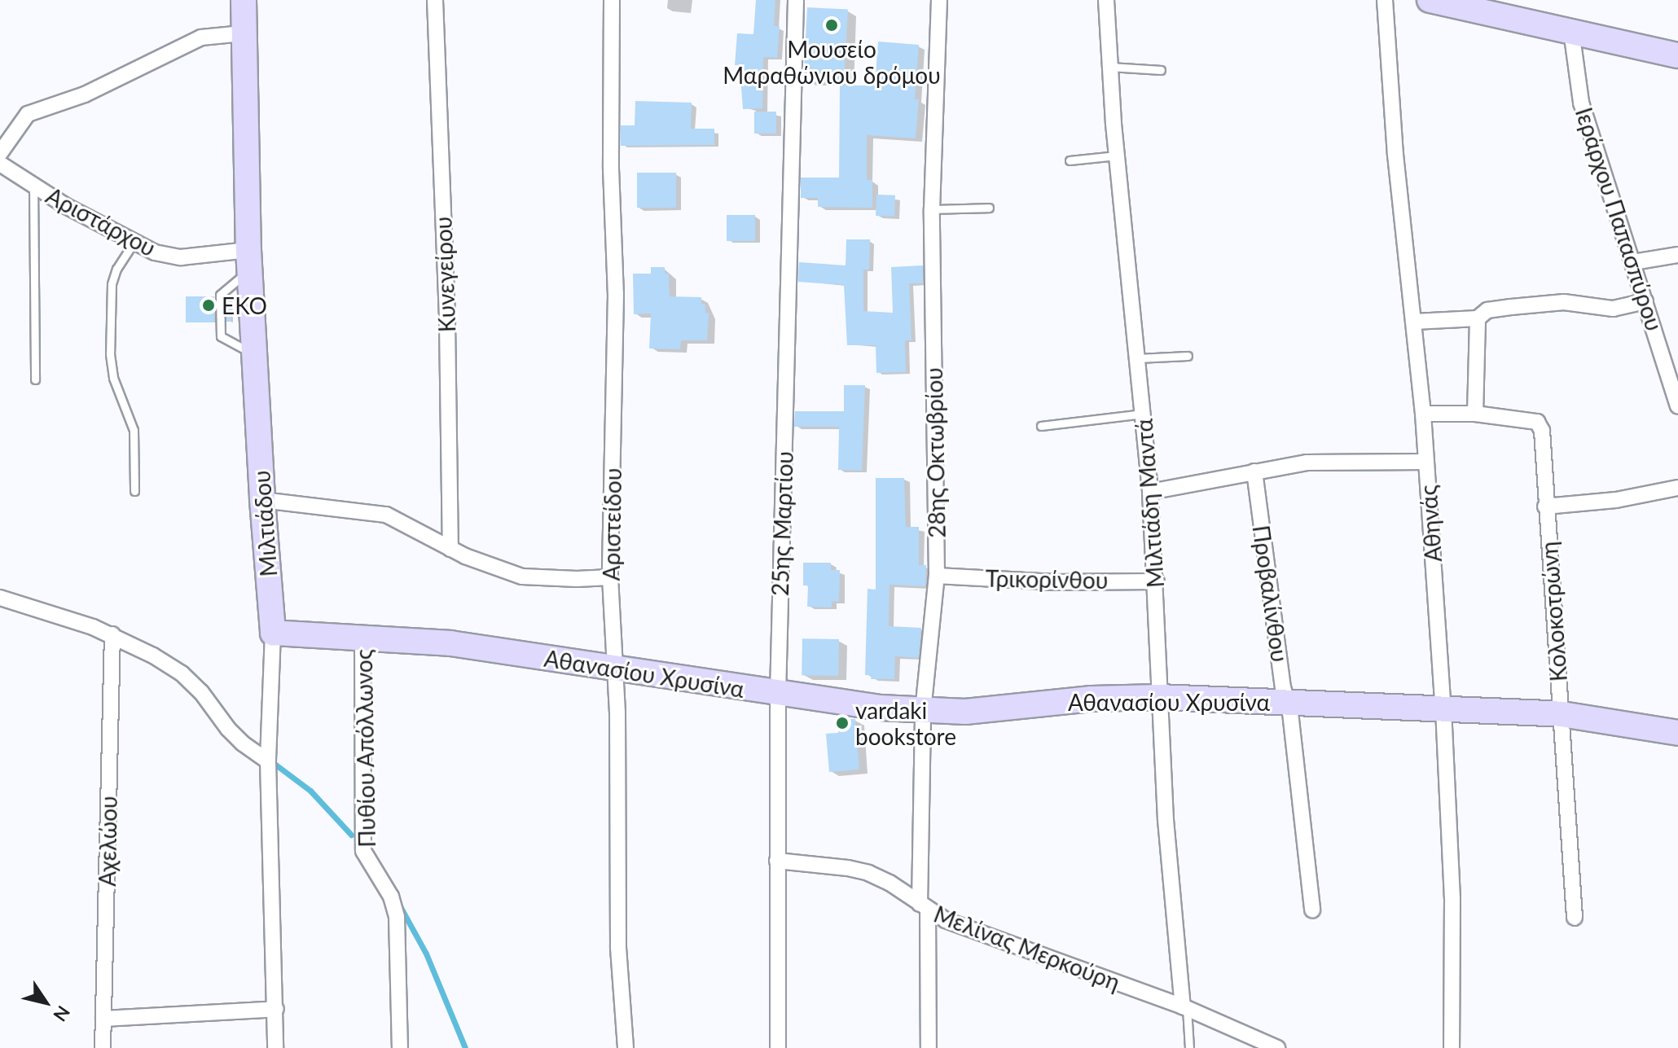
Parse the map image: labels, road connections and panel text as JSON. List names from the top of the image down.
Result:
{
  "streets": {
    "main road": ["Μιλτιάδου", "Αθανασίου Χρυσίνα"],
    "street": [
      "Ιεράρχου Παπασπύρου",
      "Αριστάρχου",
      "Κυνεγείρου",
      "28ης Οκτωβρίου",
      "Μιλτιάδη Μαντά",
      "25ης Μαρτίου",
      "Αθηνάς",
      "Αριστείδου",
      "Τρικορίνθου",
      "Προβαλίνθου",
      "Κολοκοτρώνη",
      "Πυθίου Απόλλωνος",
      "Αχελώου",
      "Μελίνας Μερκούρη"
    ]
  },
  "crossings": [
    ["Αριστάρχου", "Μιλτιάδου"],
    ["28ης Οκτωβρίου", "Τρικορίνθου"],
    ["28ης Οκτωβρίου", "Αθανασίου Χρυσίνα"],
    ["28ης Οκτωβρίου", "Μελίνας Μερκούρη"],
    ["Μιλτιάδη Μαντά", "Τρικορίνθου"],
    ["Μιλτιάδη Μαντά", "Αθανασίου Χρυσίνα"],
    ["Μιλτιάδη Μαντά", "Μελίνας Μερκούρη"],
    ["Μιλτιάδου", "Αθανασίου Χρυσίνα"],
    ["25ης Μαρτίου", "Αθανασίου Χρυσίνα"],
    ["25ης Μαρτίου", "Μελίνας Μερκούρη"],
    ["Αθηνάς", "Κολοκοτρώνη"],
    ["Αθηνάς", "Αθανασίου Χρυσίνα"],
    ["Αριστείδου", "Αθανασίου Χρυσίνα"],
    ["Προβαλίνθου", "Αθανασίου Χρυσίνα"],
    ["Κολοκοτρώνη", "Αθανασίου Χρυσίνα"],
    ["Αθανασίου Χρυσίνα", "Πυθίου Απόλλωνος"]
  ],
  "places": ["Μουσείο Μαραθώνιου δρόμου", "EKO", "vardaki bookstore"],
  "north": "bottom right"
}
